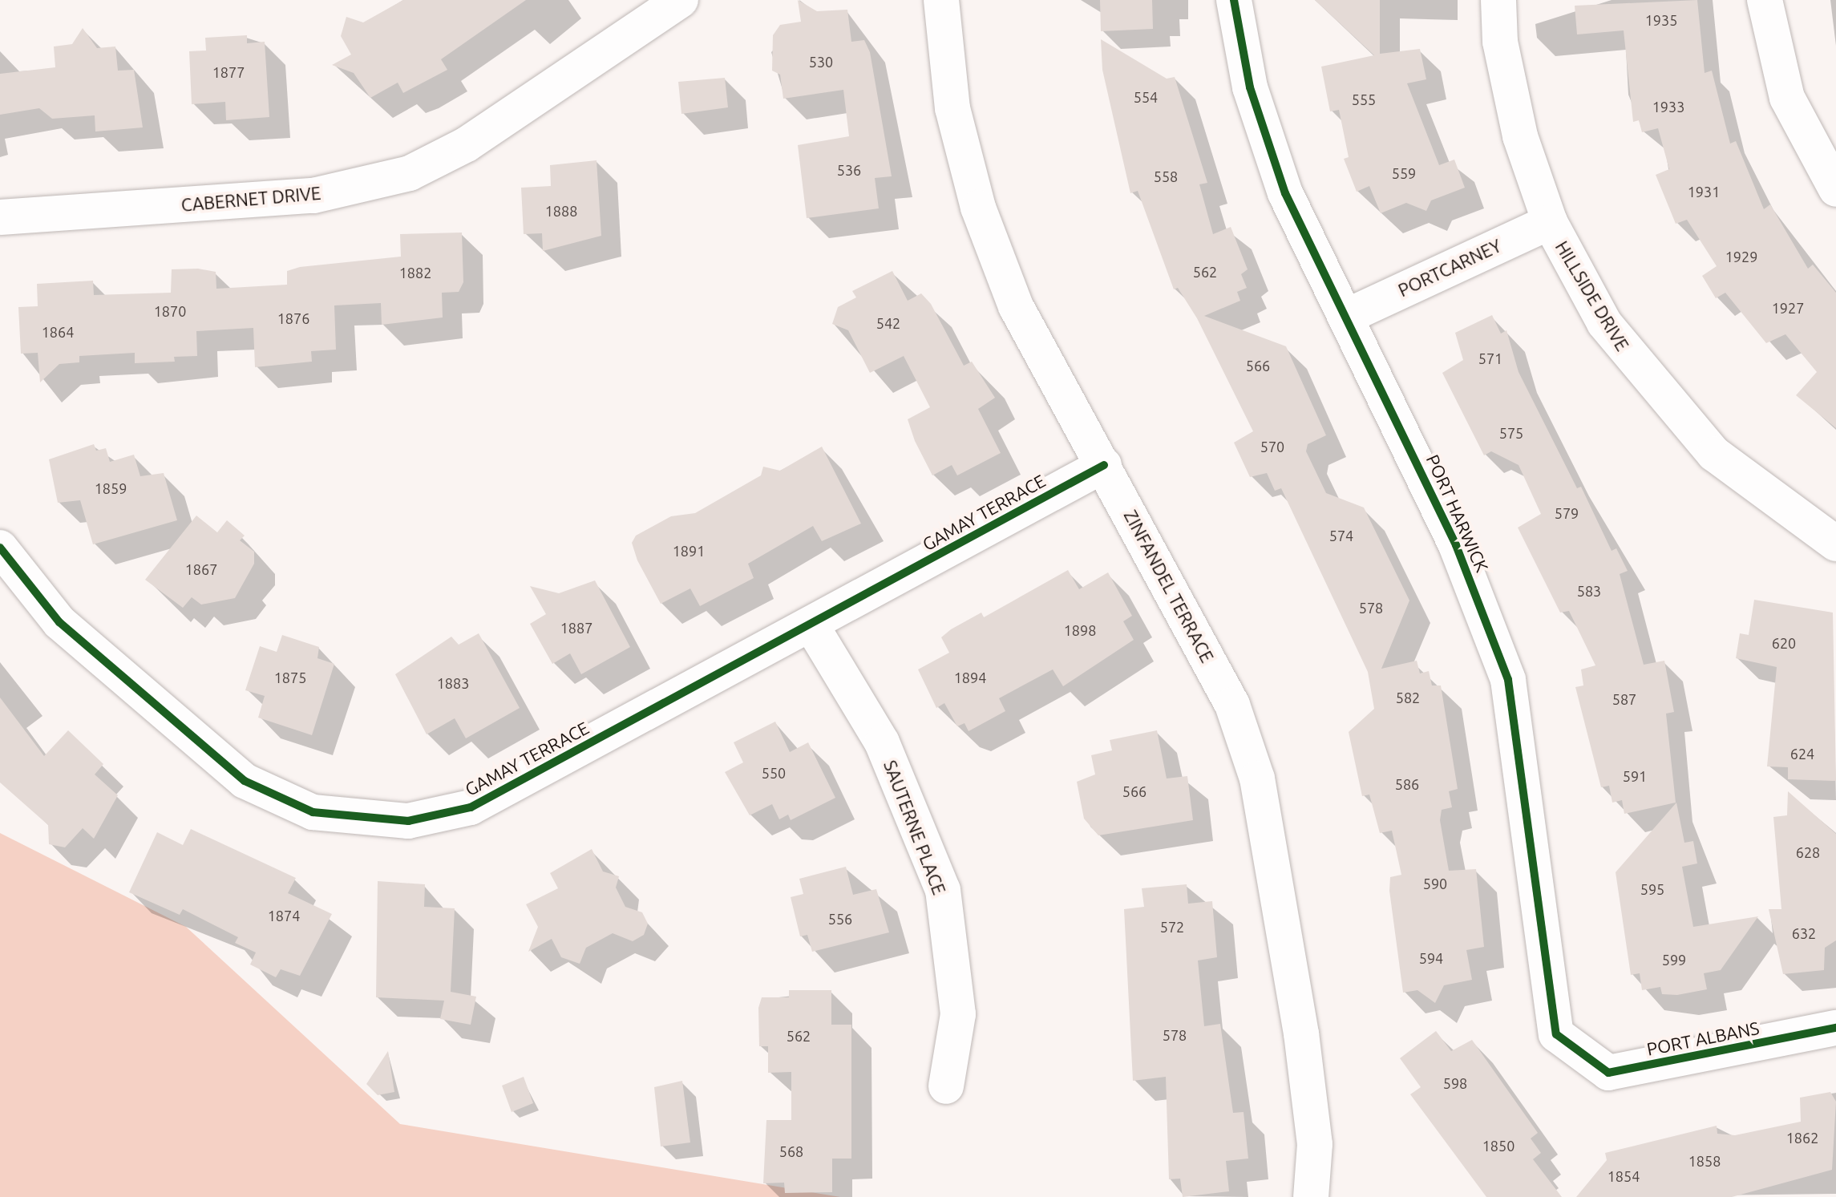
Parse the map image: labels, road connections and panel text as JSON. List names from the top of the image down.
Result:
{
  "streets": {
    "street": [
      "CABERNET DRIVE",
      "PORTCARNEY",
      "HILLSIDE DRIVE",
      "GAMAY TERRACE",
      "PORT HARWICK",
      "ZINFANDEL TERRACE",
      "SAUTERNE PLACE",
      "PORT ALBANS"
    ]
  },
  "crossings": [
    ["PORTCARNEY", "HILLSIDE DRIVE"],
    ["PORTCARNEY", "PORT HARWICK"],
    ["GAMAY TERRACE", "ZINFANDEL TERRACE"],
    ["GAMAY TERRACE", "SAUTERNE PLACE"],
    ["PORT HARWICK", "PORT ALBANS"]
  ],
  "house_numbers": [
    "1935",
    "530",
    "1877",
    "554",
    "555",
    "1933",
    "536",
    "559",
    "558",
    "1931",
    "1888",
    "1929",
    "562",
    "1882",
    "1927",
    "1870",
    "1876",
    "542",
    "1864",
    "571",
    "566",
    "575",
    "570",
    "1859",
    "579",
    "574",
    "1891",
    "1867",
    "583",
    "578",
    "1887",
    "1898",
    "620",
    "1875",
    "1894",
    "1883",
    "582",
    "587",
    "624",
    "550",
    "591",
    "586",
    "566",
    "628",
    "590",
    "595",
    "1874",
    "556",
    "572",
    "632",
    "594",
    "599",
    "578",
    "562",
    "598",
    "1862",
    "1850",
    "568",
    "1858",
    "1854"
  ]
}
